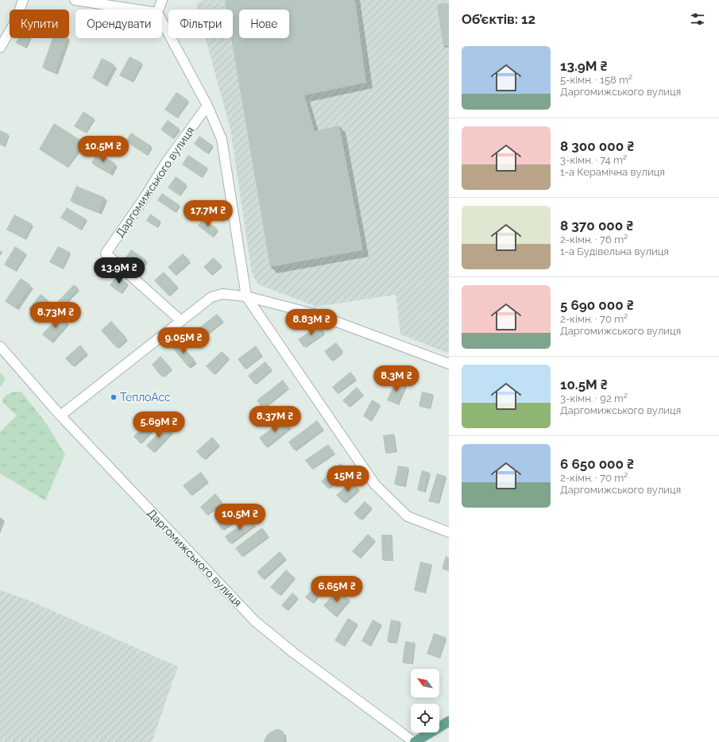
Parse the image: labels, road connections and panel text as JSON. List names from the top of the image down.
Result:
{
  "streets": {
    "street": ["Даргомижського вулиця"]
  },
  "places": ["ТеплоАсс"],
  "north": "top left",
  "page": {
    "heading": "Об’єктів: 12",
    "chip": [
      "Купити",
      "Орендувати",
      "Фільтри",
      "Нове"
    ],
    "list": [
      {
        "name": "13.9M ₴",
        "note": "5-кімн. · 158 m² · Даргомижського вулиця"
      },
      {
        "name": "8 300 000 ₴",
        "note": "3-кімн. · 74 m² · 1-а Керамічна вулиця"
      },
      {
        "name": "8 370 000 ₴",
        "note": "2-кімн. · 76 m² · 1-а Будівельна вулиця"
      },
      {
        "name": "5 690 000 ₴",
        "note": "2-кімн. · 70 m² · Даргомижського вулиця"
      },
      {
        "name": "10.5M ₴",
        "note": "3-кімн. · 92 m² · Даргомижського вулиця"
      },
      {
        "name": "6 650 000 ₴",
        "note": "2-кімн. · 70 m² · Даргомижського вулиця"
      }
    ],
    "price": [
      "10.5M ₴",
      "17.7M ₴",
      "13.9M ₴",
      "8.73M ₴",
      "8.83M ₴",
      "9.05M ₴",
      "8.3M ₴",
      "8.37M ₴",
      "5.69M ₴",
      "15M ₴",
      "10.5M ₴",
      "6.65M ₴"
    ]
  }
}
